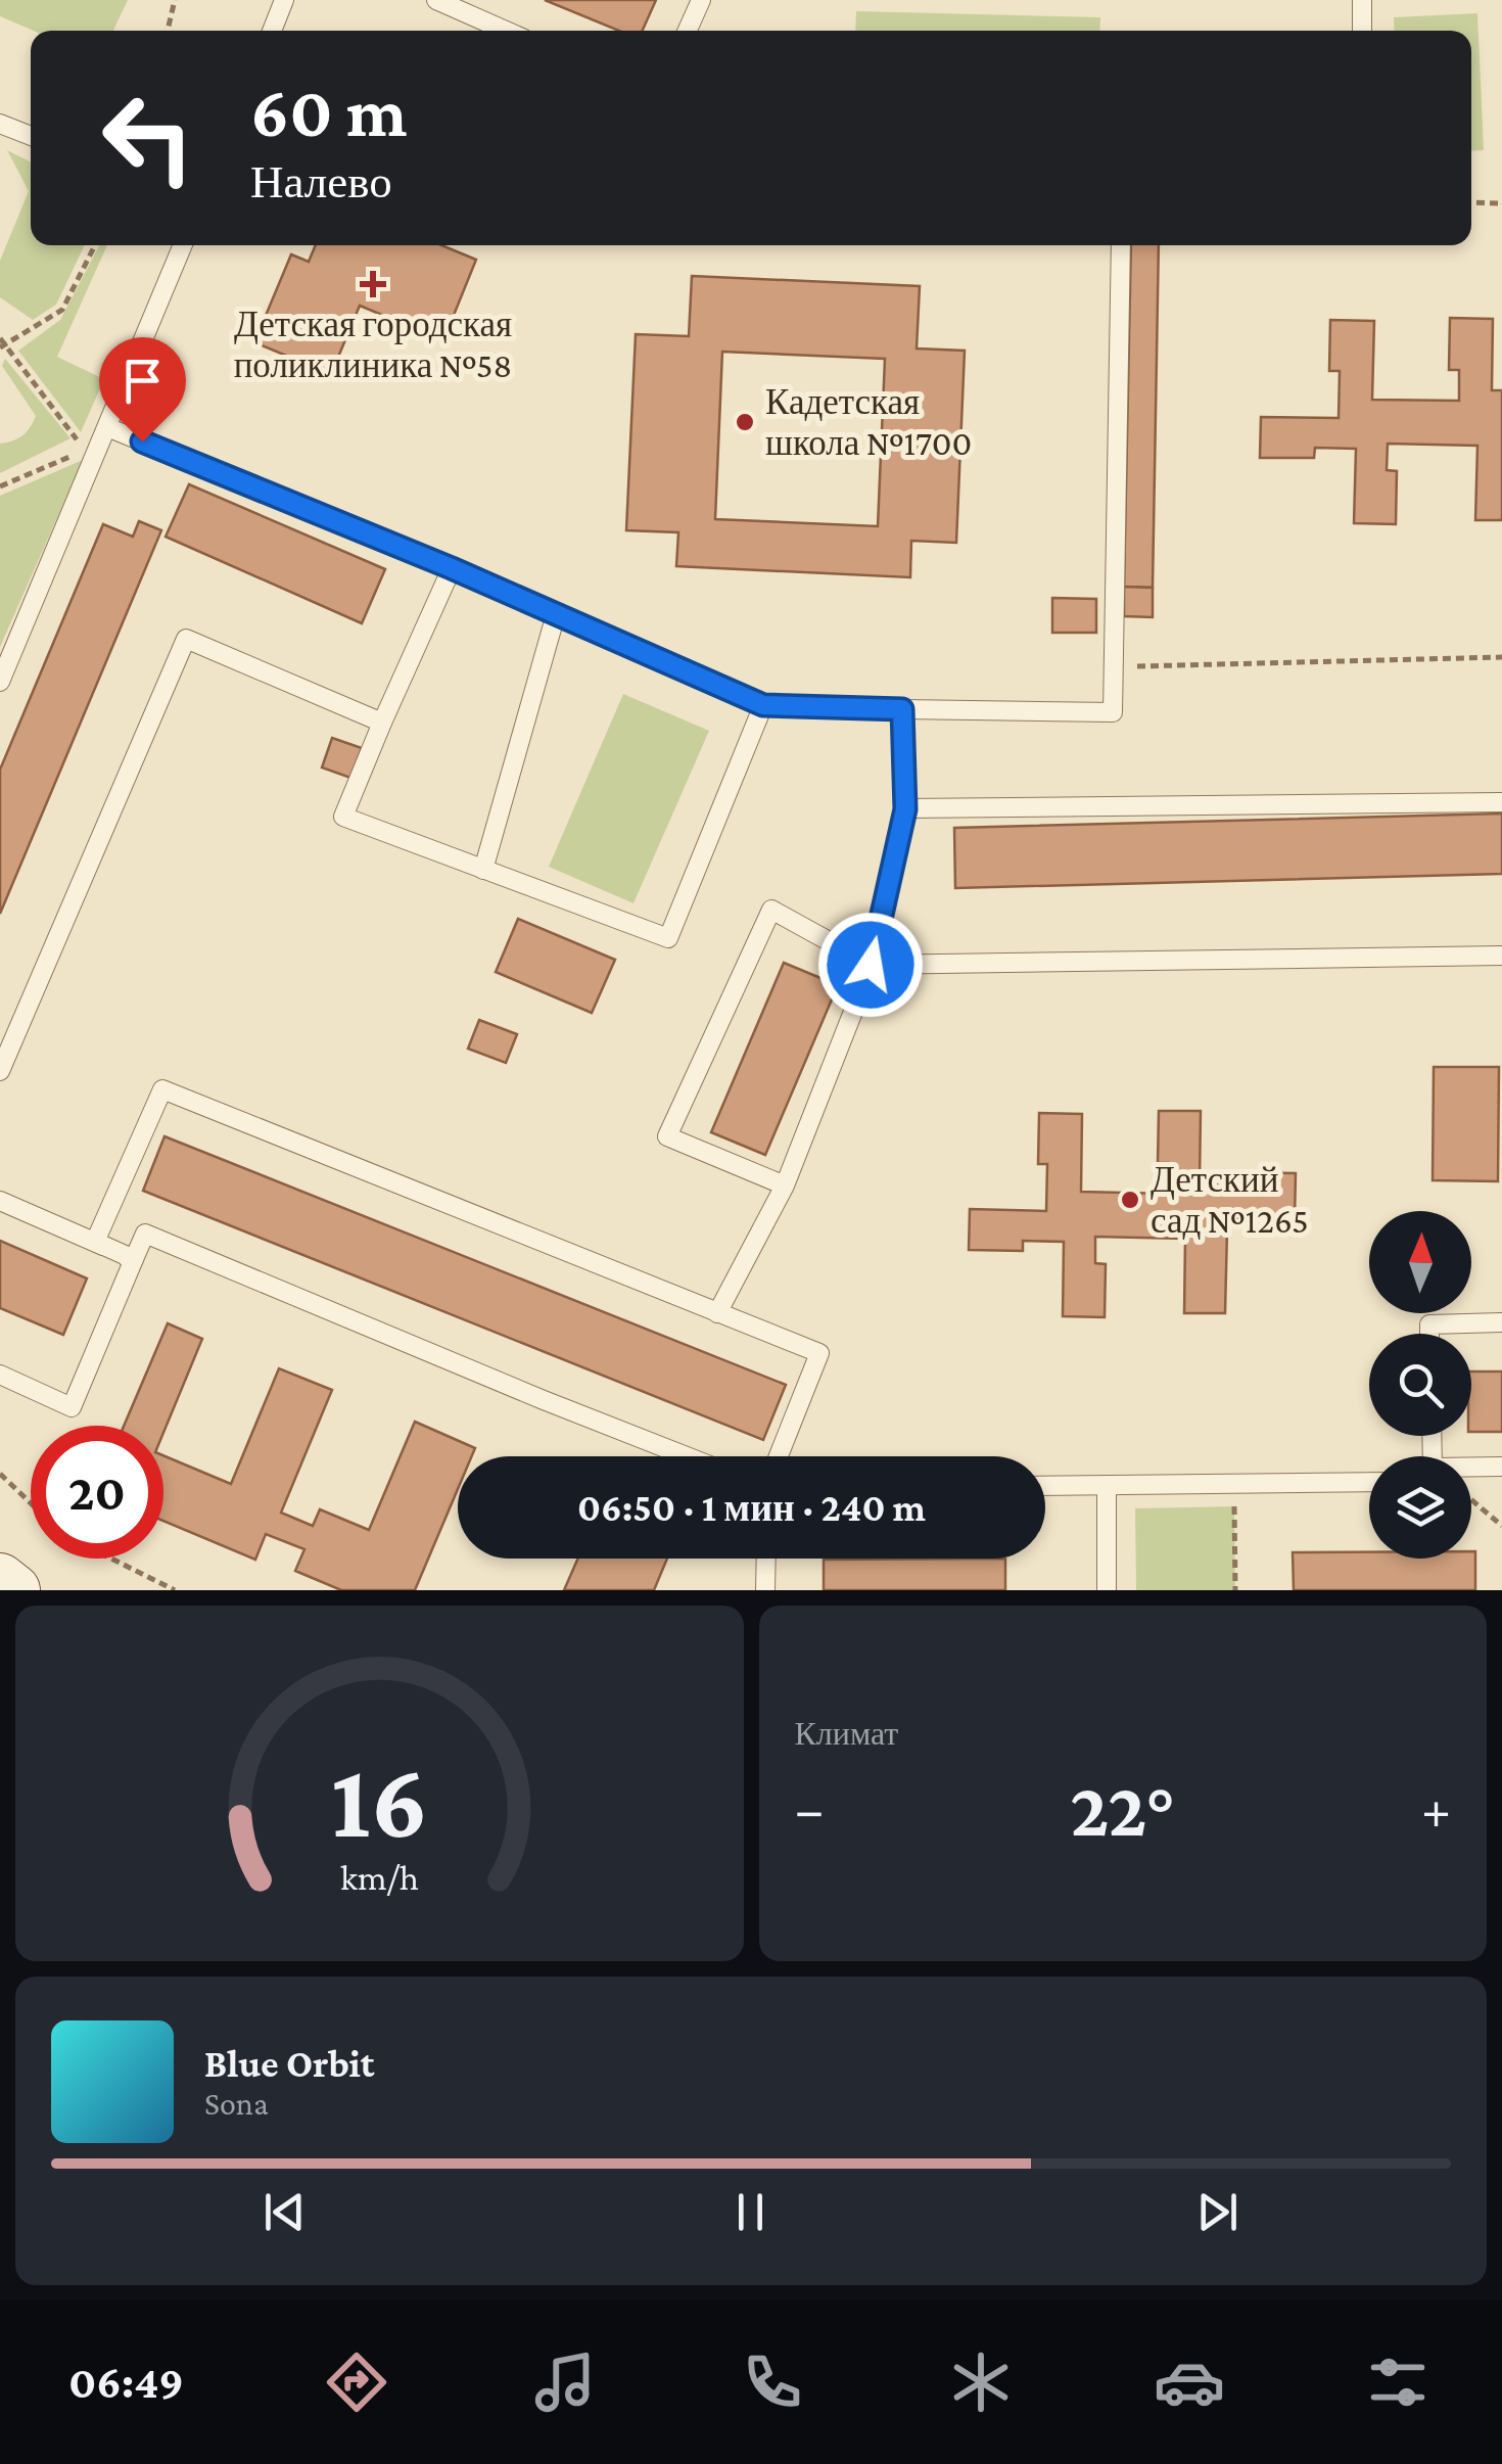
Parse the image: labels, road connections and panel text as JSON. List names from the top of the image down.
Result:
{
  "places": {
    "health": ["Детская городская поликлиника №58"],
    "other": ["Кадетская школа №1700", "Детский сад №1265"]
  },
  "north": "top",
  "page": {
    "turn": ["60 m", "Налево"],
    "limit": "20",
    "trip": "06:50 · 1 мин · 240 m",
    "tile": "Климат",
    "heat": ["−", "22°", "+"],
    "song": ["Blue Orbit", "Sona"],
    "tabs": "06:49",
    "gauge": ["16", "km/h"]
  }
}
